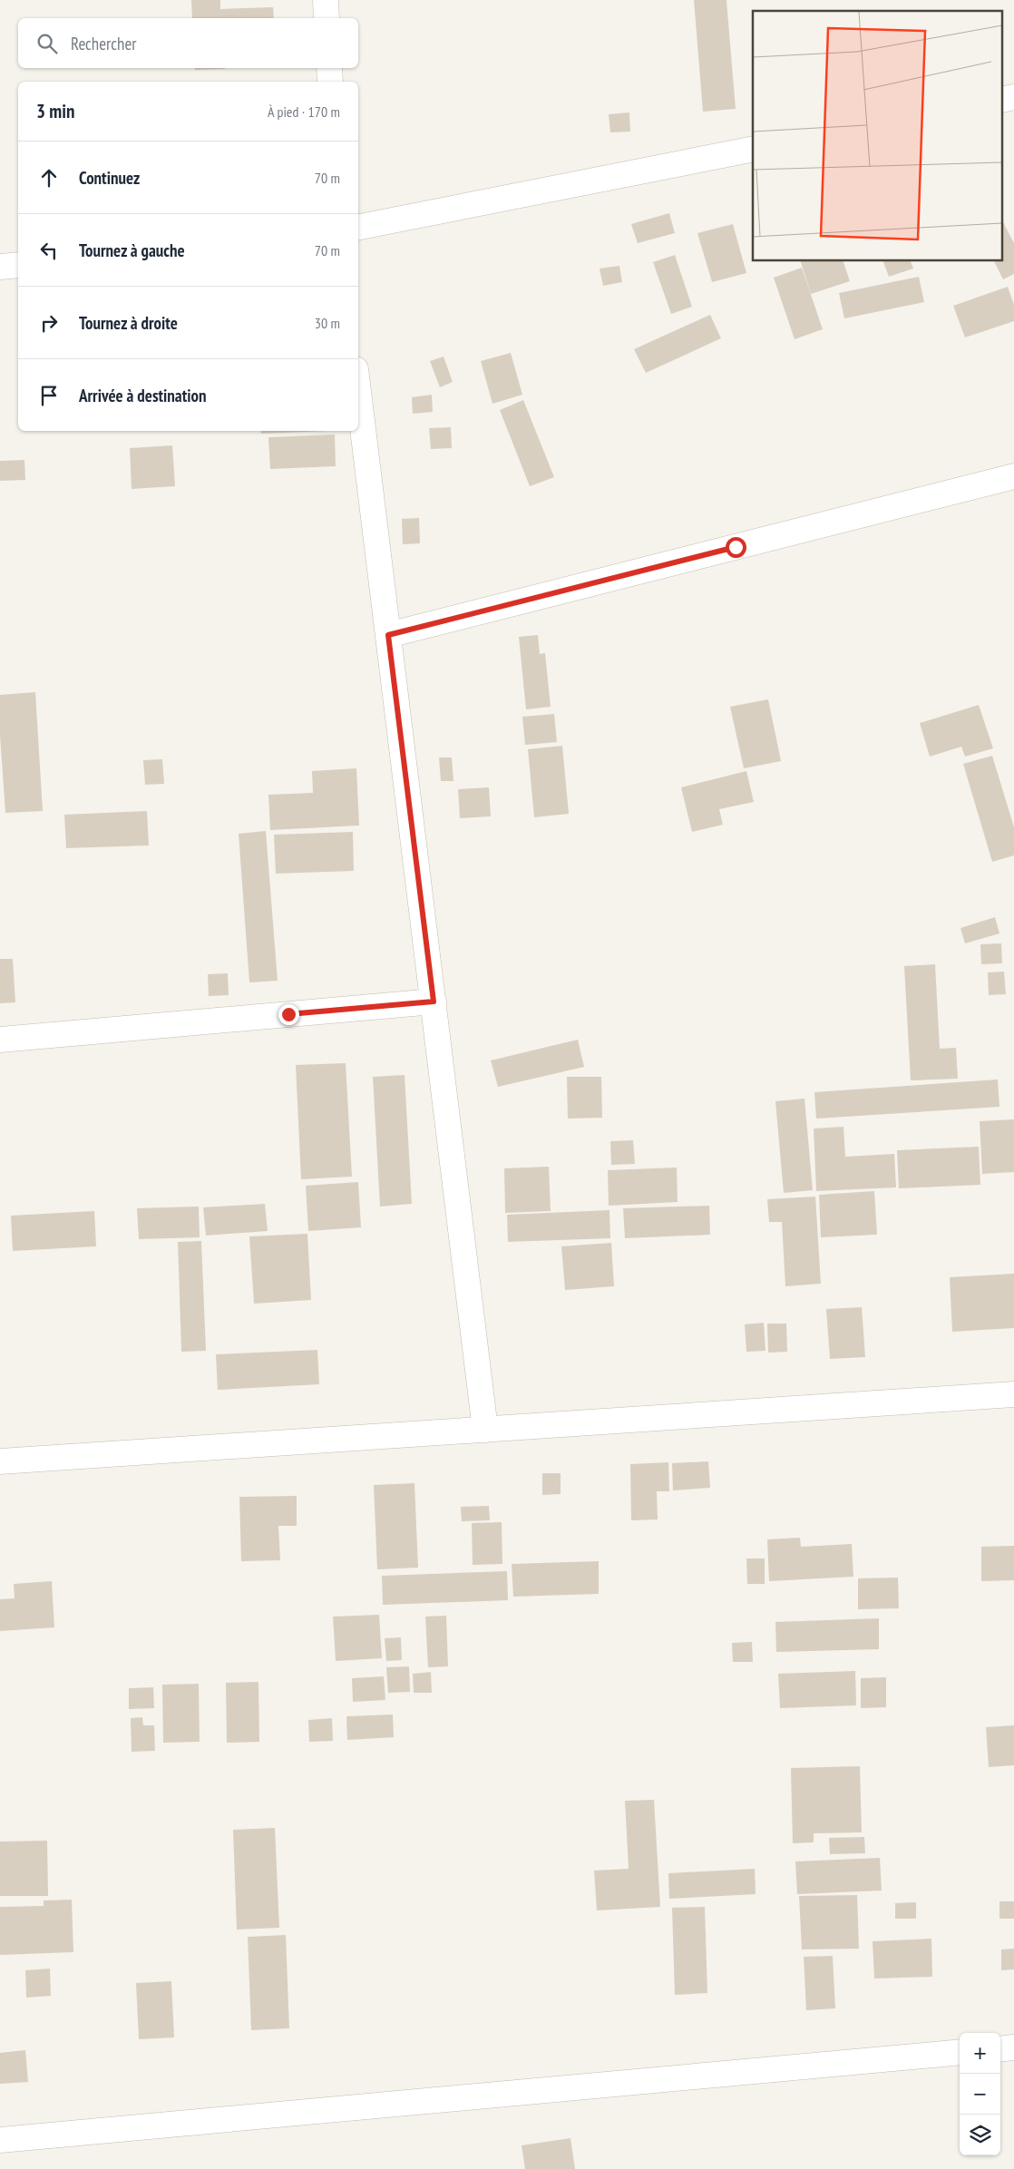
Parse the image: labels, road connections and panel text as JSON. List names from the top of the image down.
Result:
{
  "page": {
    "search": "Rechercher",
    "heading": ["3 min", "À pied · 170 m"],
    "list": [
      ["Continuez", "70 m"],
      ["Tournez à gauche", "70 m"],
      ["Tournez à droite", "30 m"],
      "Arrivée à destination"
    ],
    "map_buttons": ["+", "−"]
  }
}
